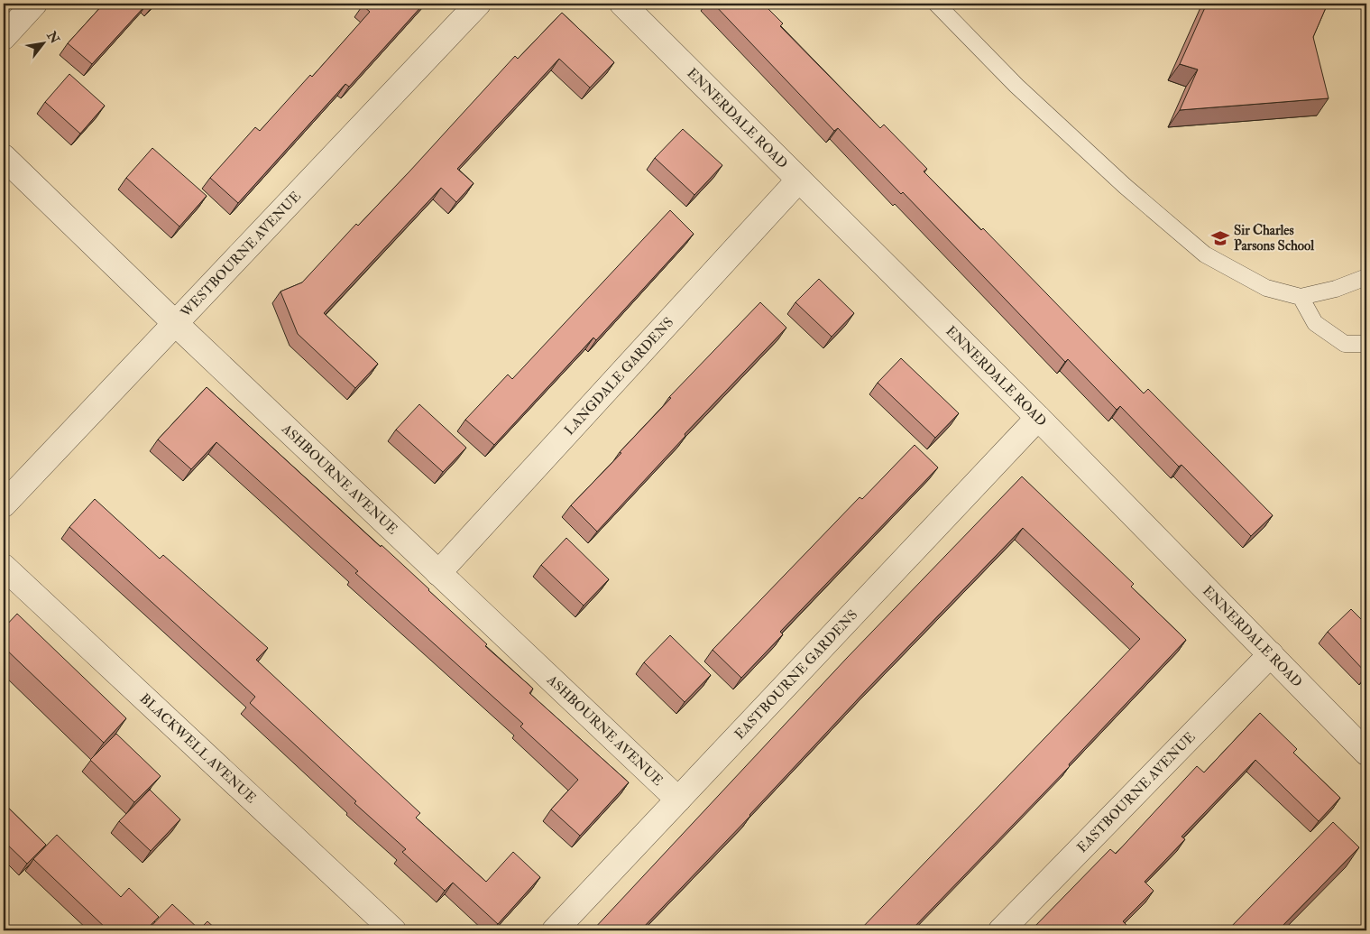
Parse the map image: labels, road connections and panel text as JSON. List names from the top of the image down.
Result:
{
  "streets": {
    "street": [
      "ENNERDALE ROAD",
      "WESTBOURNE AVENUE",
      "LANGDALE GARDENS",
      "ASHBOURNE AVENUE",
      "EASTBOURNE GARDENS",
      "BLACKWELL AVENUE",
      "EASTBOURNE AVENUE"
    ]
  },
  "crossings": [
    ["ENNERDALE ROAD", "LANGDALE GARDENS"],
    ["ENNERDALE ROAD", "EASTBOURNE GARDENS"],
    ["ENNERDALE ROAD", "EASTBOURNE AVENUE"],
    ["WESTBOURNE AVENUE", "ASHBOURNE AVENUE"],
    ["LANGDALE GARDENS", "ASHBOURNE AVENUE"],
    ["ASHBOURNE AVENUE", "EASTBOURNE GARDENS"]
  ],
  "places": {
    "school or university": ["Sir Charles Parsons School"]
  },
  "north": "top right"
}
